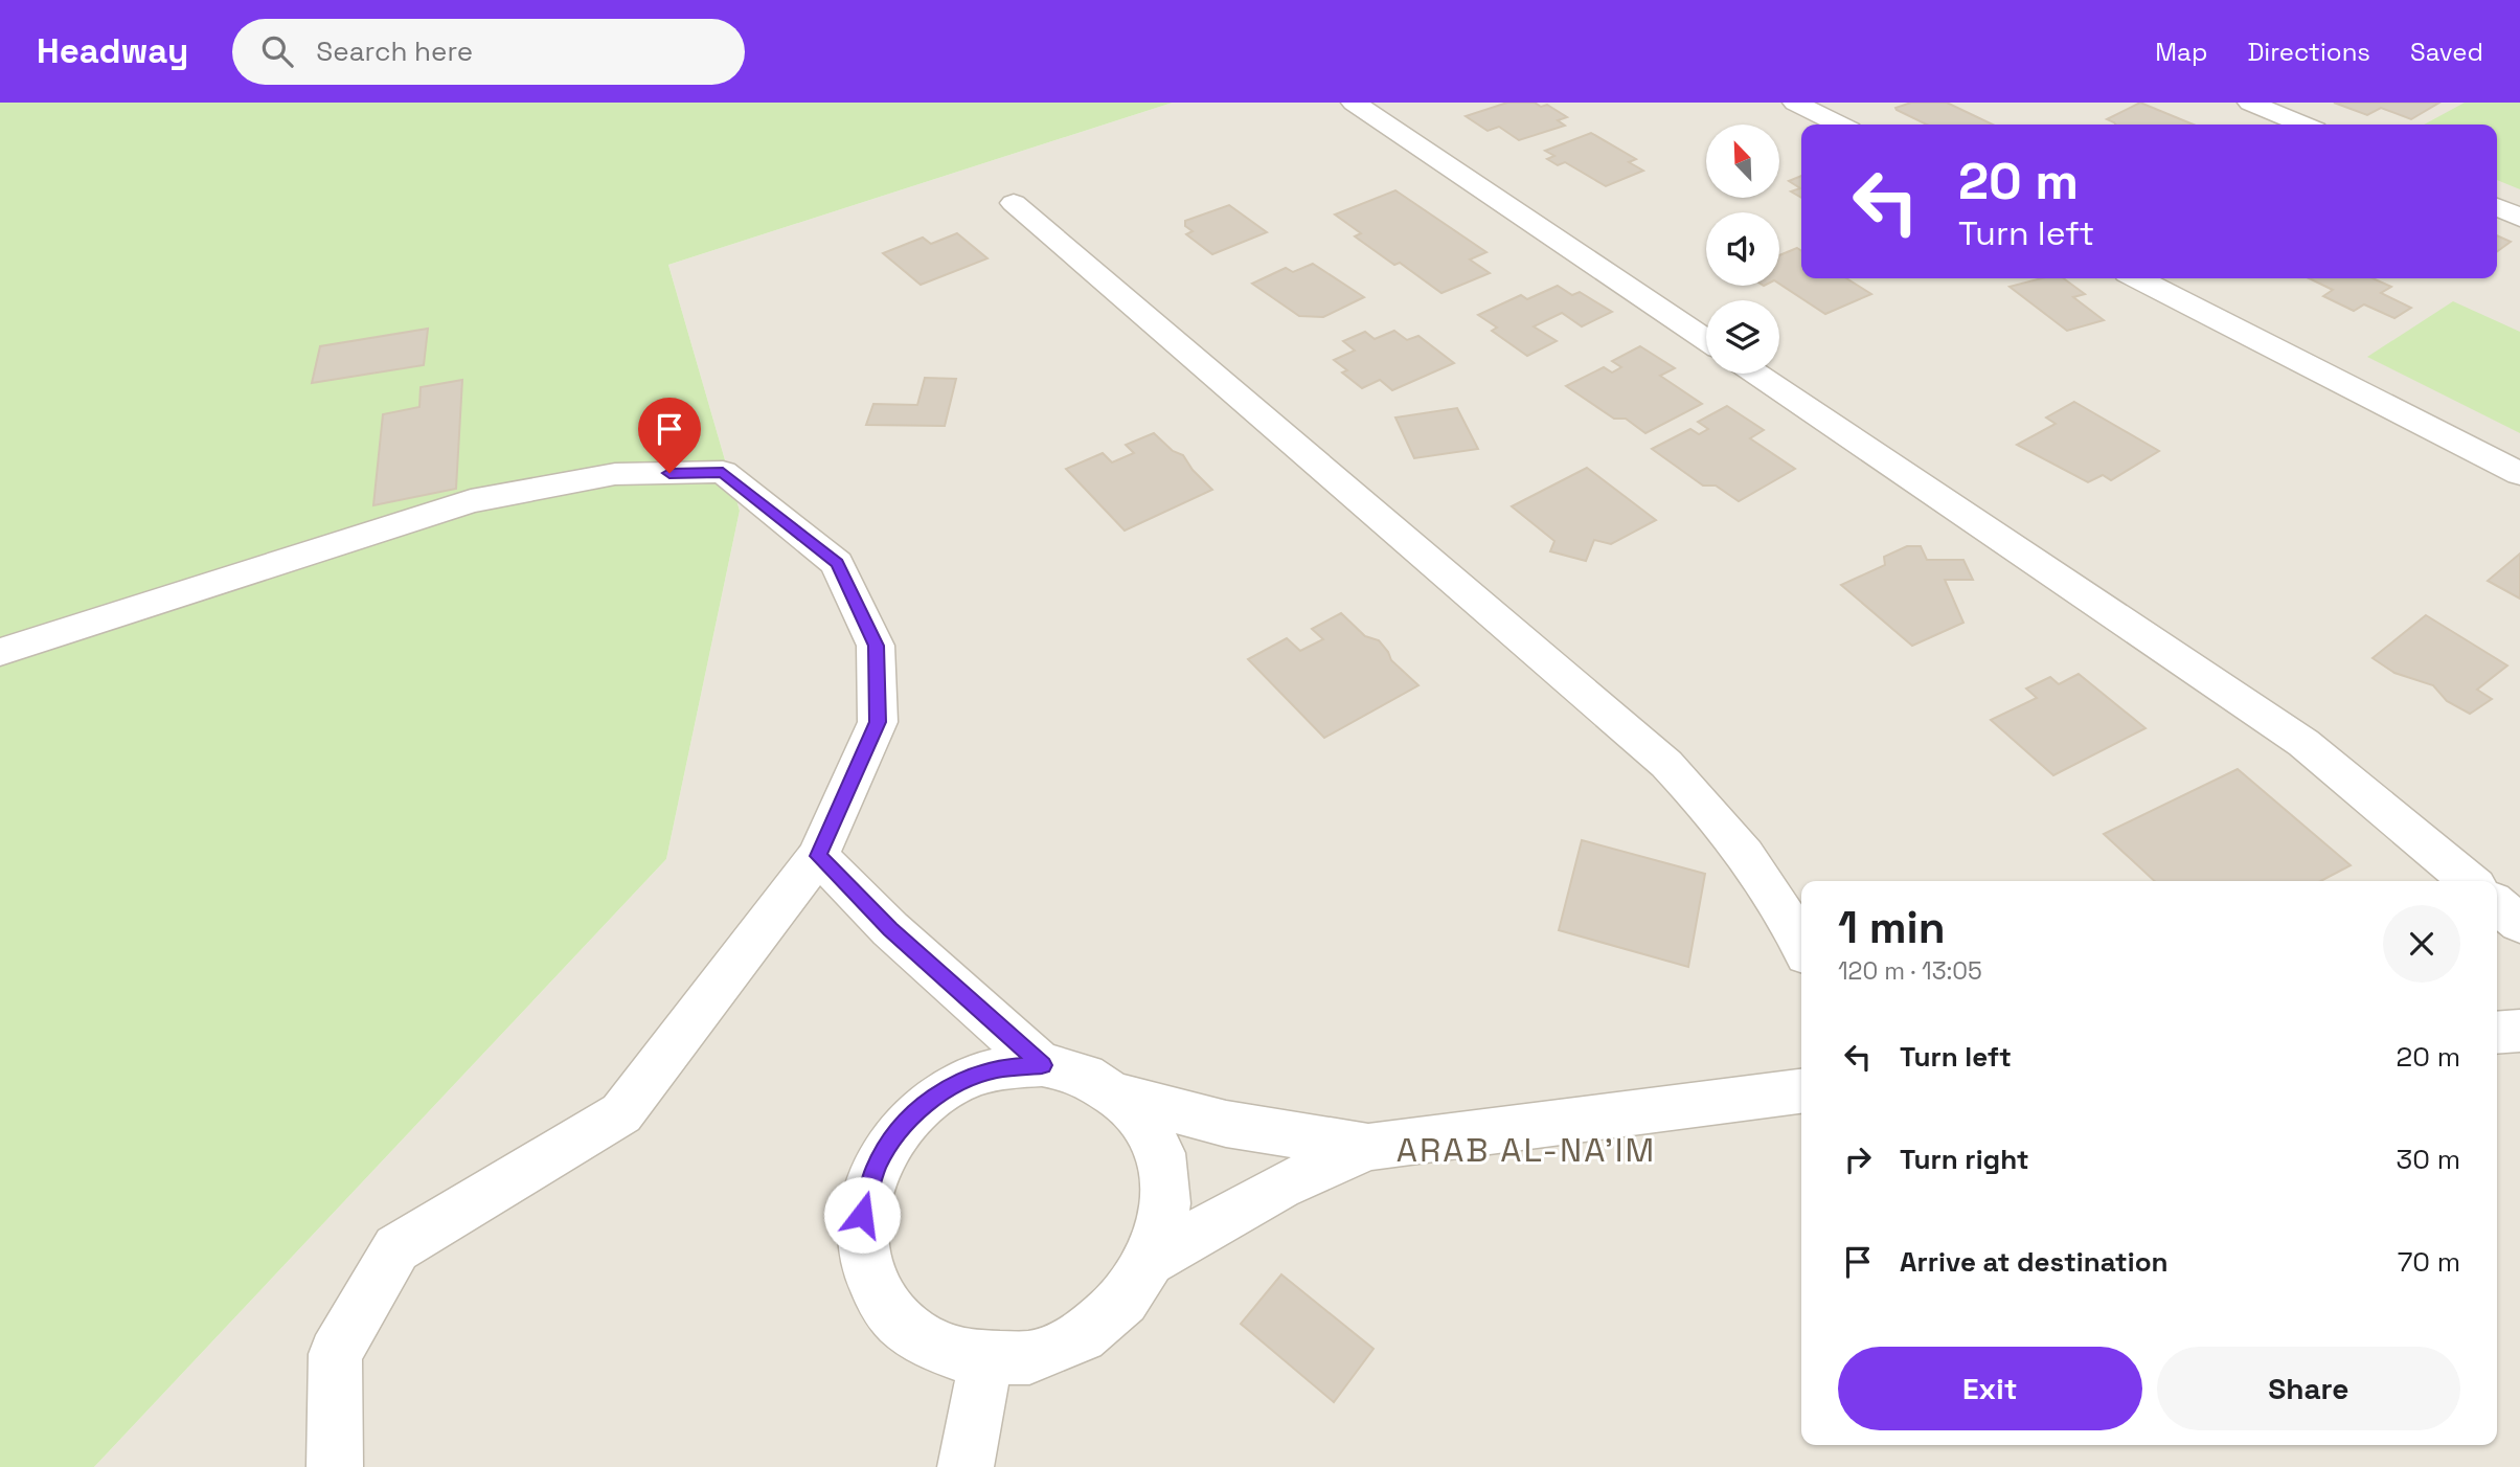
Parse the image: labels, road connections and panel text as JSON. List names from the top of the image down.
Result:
{
  "districts": ["ARAB AL-NA'IM"],
  "north": "top left",
  "page": {
    "header": "Headway",
    "search": "Search here",
    "nav": ["Map", "Directions", "Saved"],
    "turn": ["20 m", "Turn left"],
    "heading": ["1 min", "120 m · 13:05"],
    "list": [
      {
        "name": "Turn left",
        "value": "20 m"
      },
      {
        "name": "Turn right",
        "value": "30 m"
      },
      {
        "name": "Arrive at destination",
        "value": "70 m"
      }
    ],
    "buttons": ["Exit", "Share"]
  }
}
